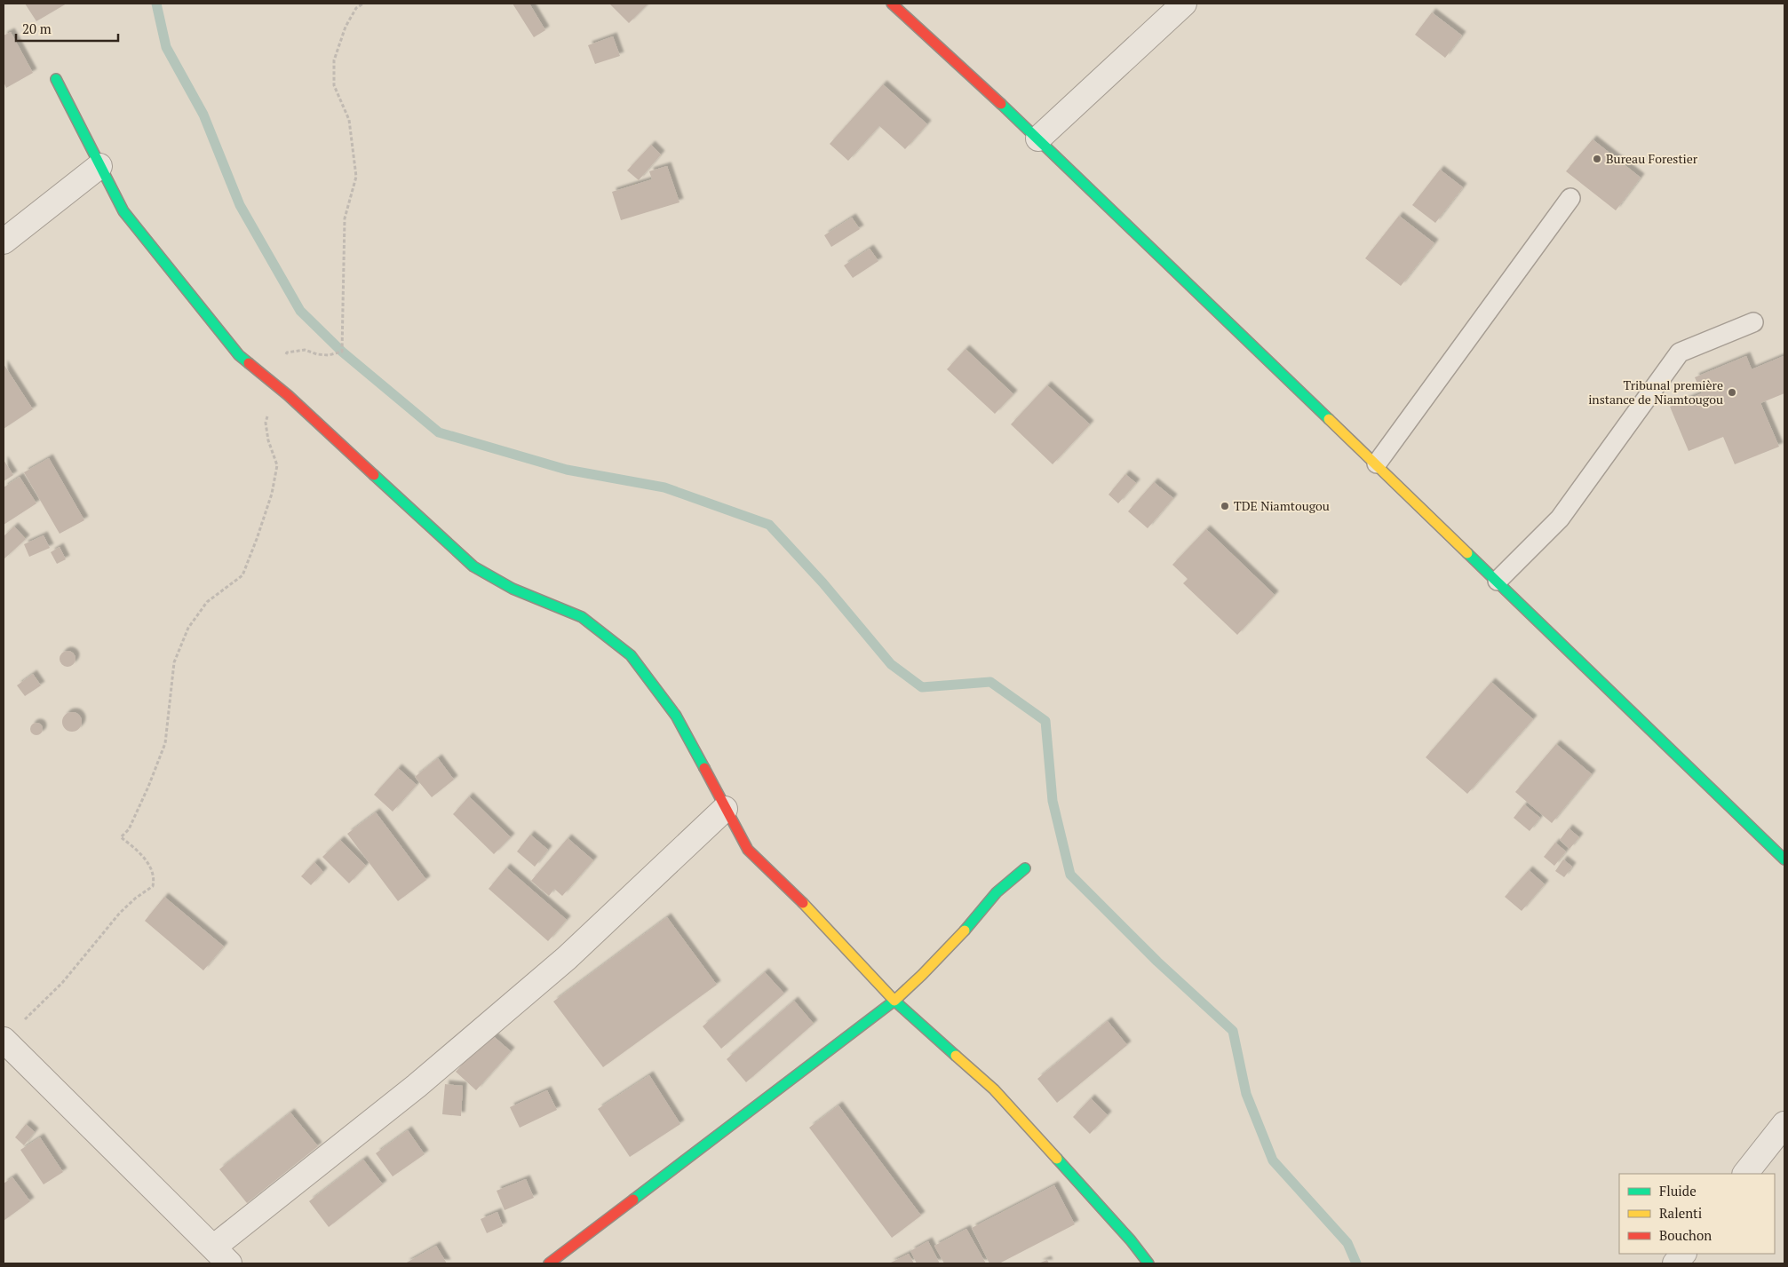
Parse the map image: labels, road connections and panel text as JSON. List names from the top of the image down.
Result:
{
  "places": ["Bureau Forestier", "Tribunal première instance de Niamtougou", "TDE Niamtougou"],
  "legend": ["Fluide", "Ralenti", "Bouchon"],
  "scale_bar": "20 m"
}
